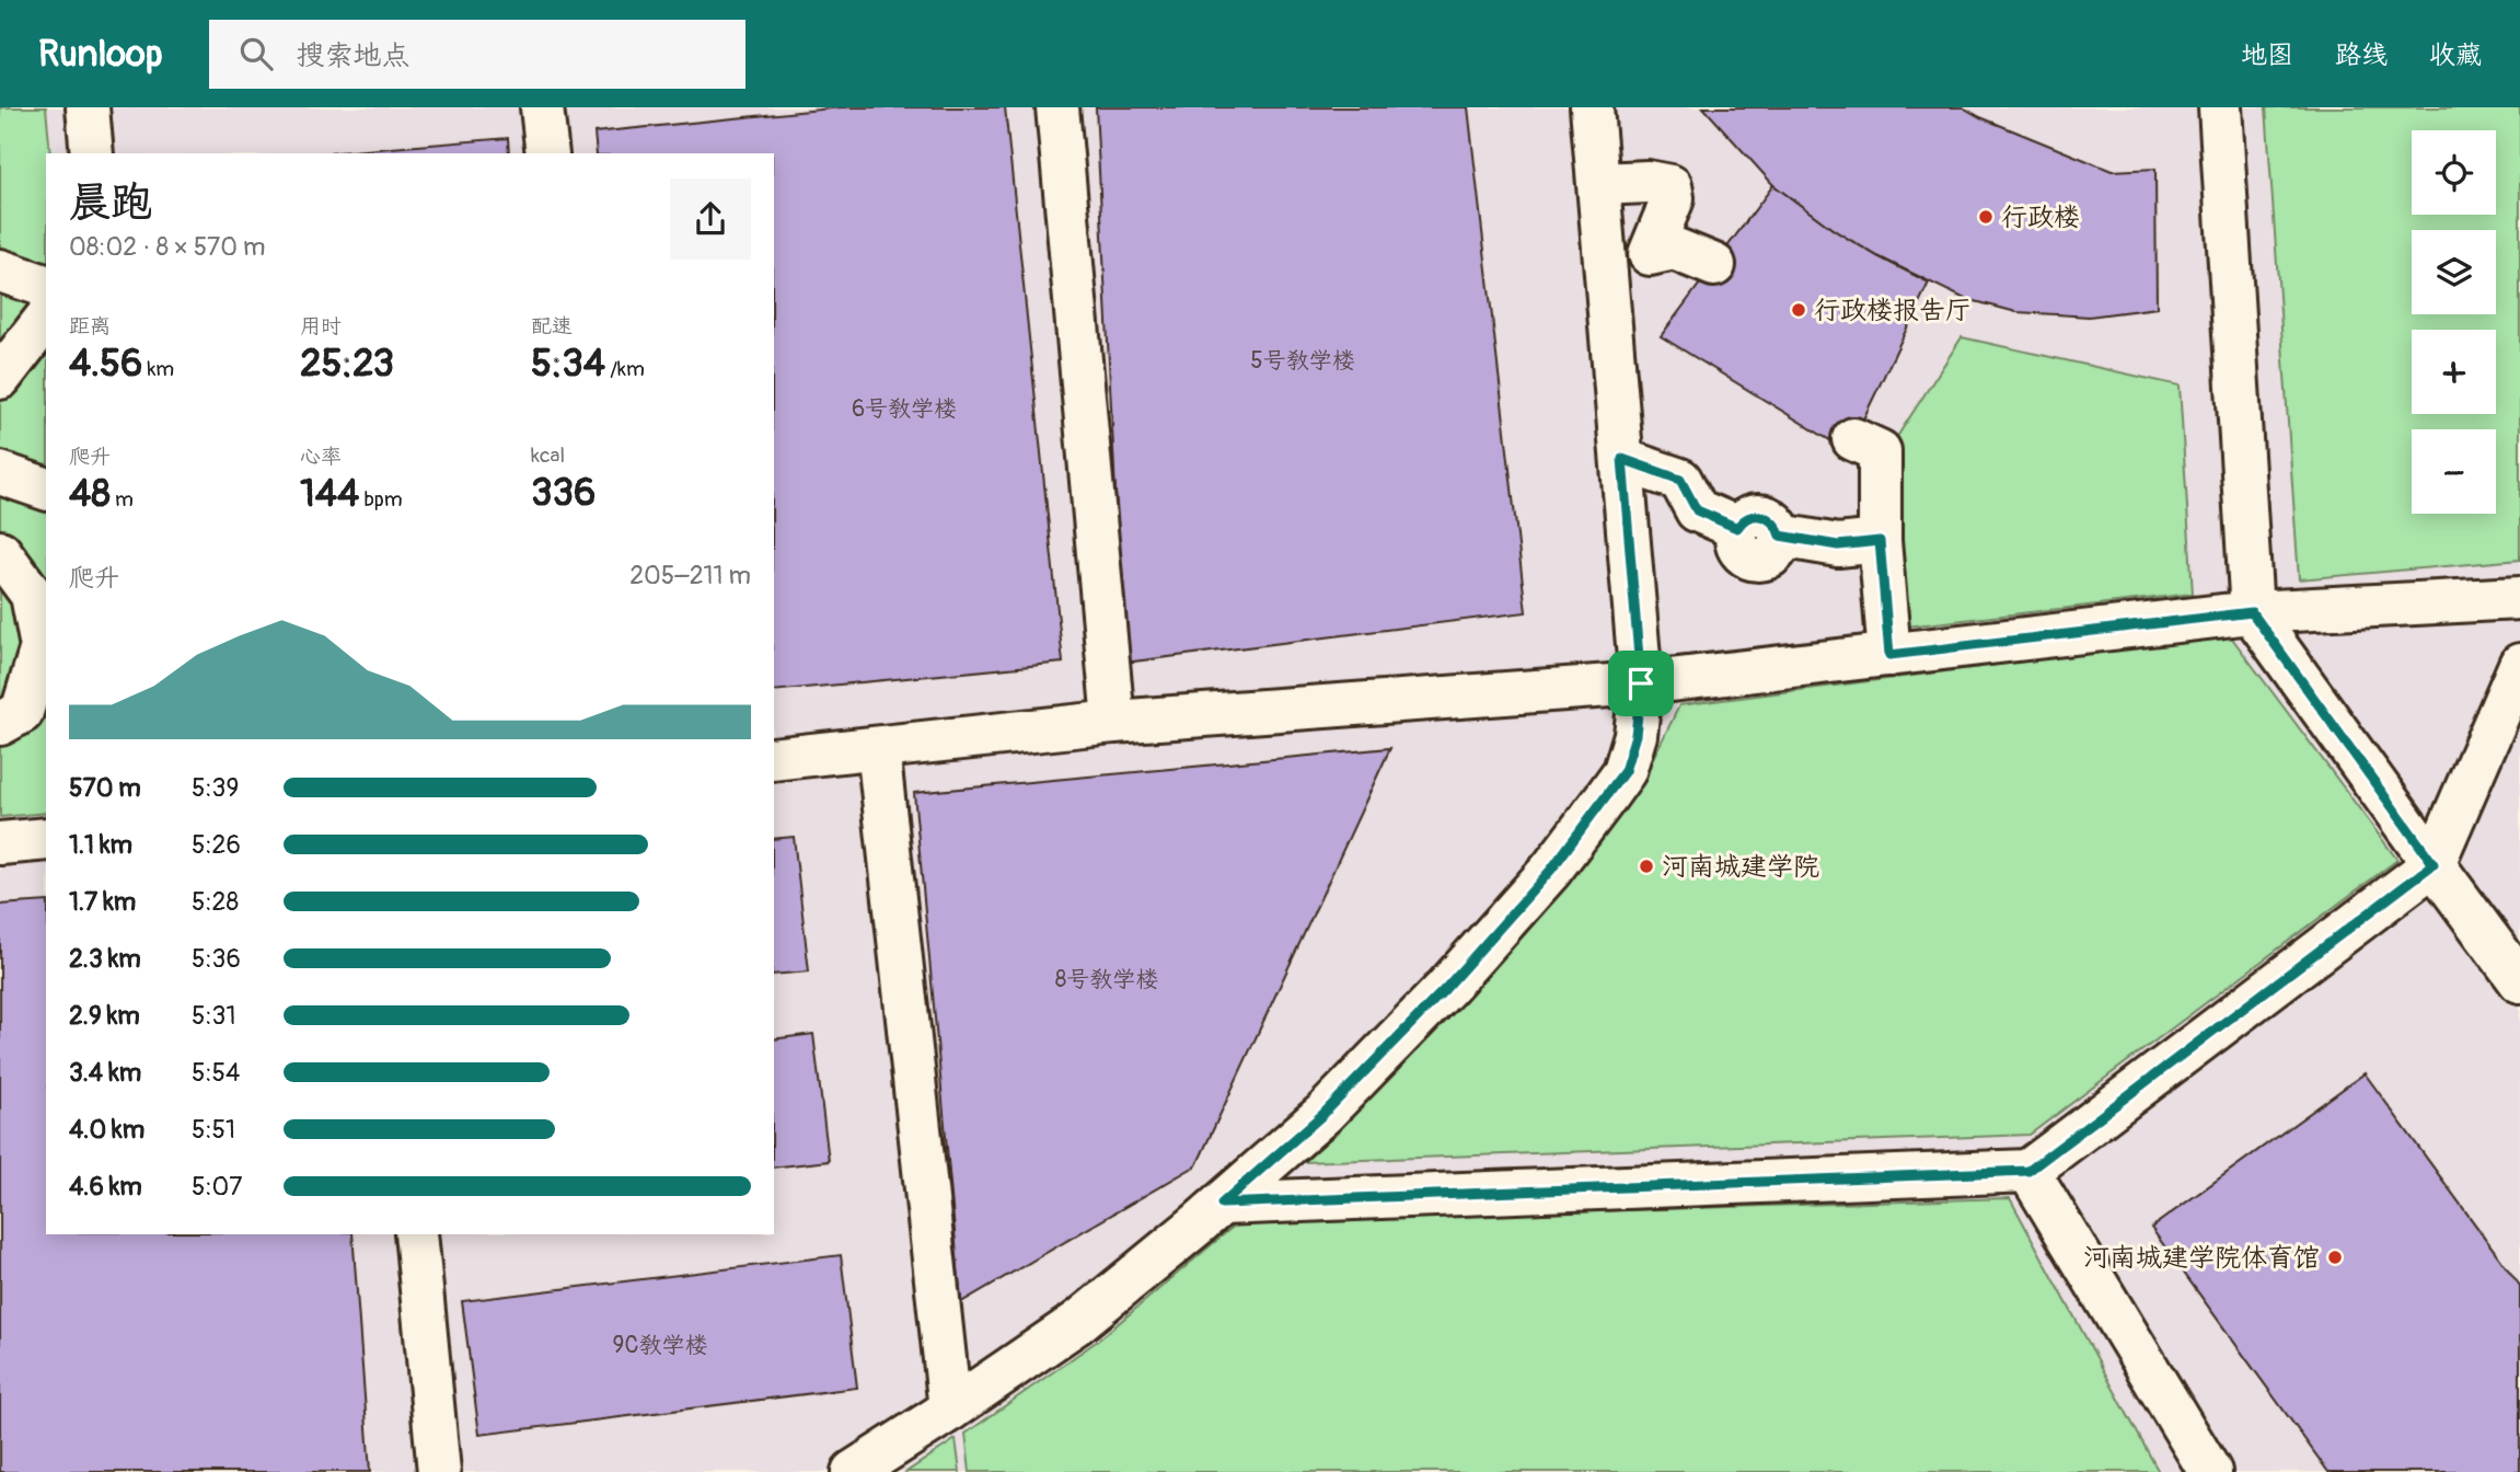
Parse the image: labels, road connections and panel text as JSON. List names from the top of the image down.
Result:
{
  "places": [
    "行政楼",
    "行政楼报告厅",
    "河南城建学院",
    "河南城建学院体育馆"
  ],
  "house_numbers": [
    "5号教学楼",
    "6号教学楼",
    "8号教学楼",
    "9C教学楼"
  ],
  "page": {
    "header": "Runloop",
    "search": "搜索地点",
    "nav": ["地图", "路线", "收藏"],
    "map_buttons": ["+", "−"],
    "heading": ["晨跑", "08:02 · 8 × 570 m"],
    "stats": [
      ["距离", "4.56 km"],
      ["用时", "25:23"],
      ["配速", "5:34 /km"],
      ["爬升", "48 m"],
      ["心率", "144 bpm"],
      ["kcal", "336"]
    ],
    "chart": ["爬升", "205–211 m"],
    "list": [
      {
        "name": "570 m",
        "note": "5:39"
      },
      {
        "name": "1.1 km",
        "note": "5:26"
      },
      {
        "name": "1.7 km",
        "note": "5:28"
      },
      {
        "name": "2.3 km",
        "note": "5:36"
      },
      {
        "name": "2.9 km",
        "note": "5:31"
      },
      {
        "name": "3.4 km",
        "note": "5:54"
      },
      {
        "name": "4.0 km",
        "note": "5:51"
      },
      {
        "name": "4.6 km",
        "note": "5:07"
      }
    ]
  }
}
